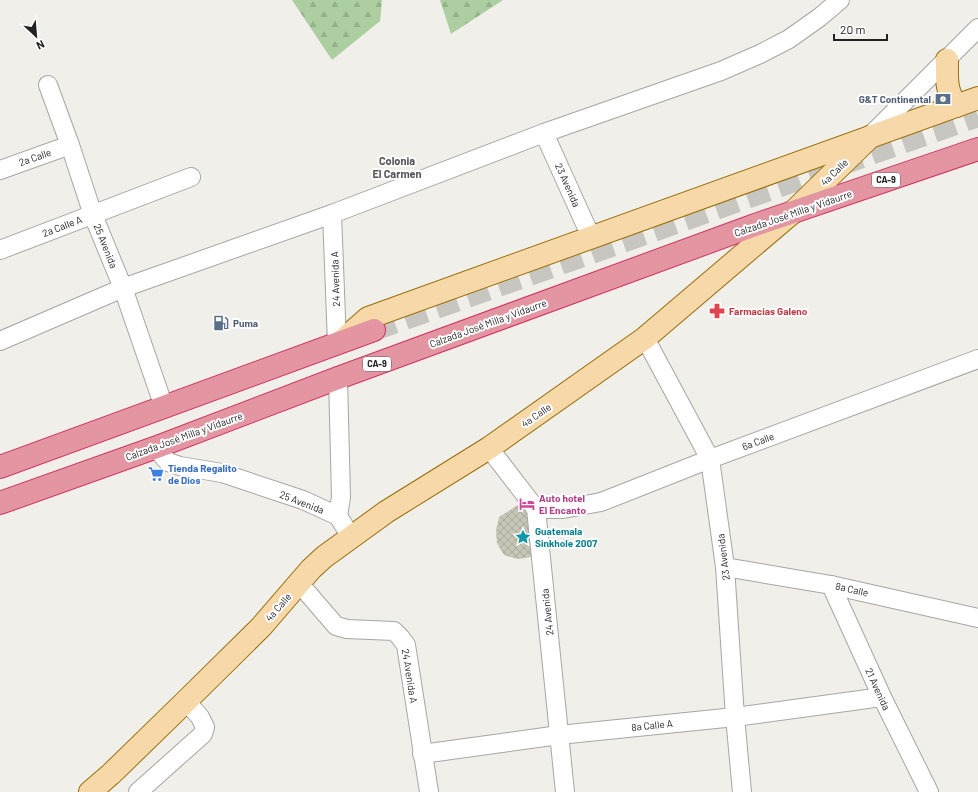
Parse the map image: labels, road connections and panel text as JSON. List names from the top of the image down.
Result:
{
  "streets": {
    "highway": ["CA-9", "Calzada José Milla y Vidaurre"],
    "main road": ["4a Calle"],
    "street": [
      "2a Calle",
      "23 Avenida",
      "2a Calle A",
      "25 Avenida",
      "24 Avenida A",
      "6a Calle",
      "8a Calle",
      "24 Avenida",
      "21 Avenida",
      "8a Calle A"
    ]
  },
  "crossings": [
    ["2a Calle", "25 Avenida"],
    ["4a Calle", "23 Avenida"],
    ["4a Calle", "Calzada José Milla y Vidaurre"],
    ["4a Calle", "24 Avenida A"],
    ["23 Avenida", "6a Calle"],
    ["23 Avenida", "8a Calle"],
    ["23 Avenida", "8a Calle A"],
    ["Calzada José Milla y Vidaurre", "25 Avenida"],
    ["2a Calle A", "25 Avenida"],
    ["24 Avenida A", "8a Calle A"],
    ["6a Calle", "24 Avenida"],
    ["8a Calle", "21 Avenida"],
    ["24 Avenida", "8a Calle A"],
    ["21 Avenida", "8a Calle A"]
  ],
  "districts": ["Colonia El Carmen"],
  "places": {
    "bank": ["G&T Continental"],
    "pharmacy": ["Farmacias Galeno"],
    "fuel station": ["Puma"],
    "supermarket": ["Tienda Regalito de Dios"],
    "hotel": ["Auto hotel El Encanto"],
    "place": ["Guatemala Sinkhole 2007"]
  },
  "scale_bar": "20 m",
  "north": "bottom right"
}
